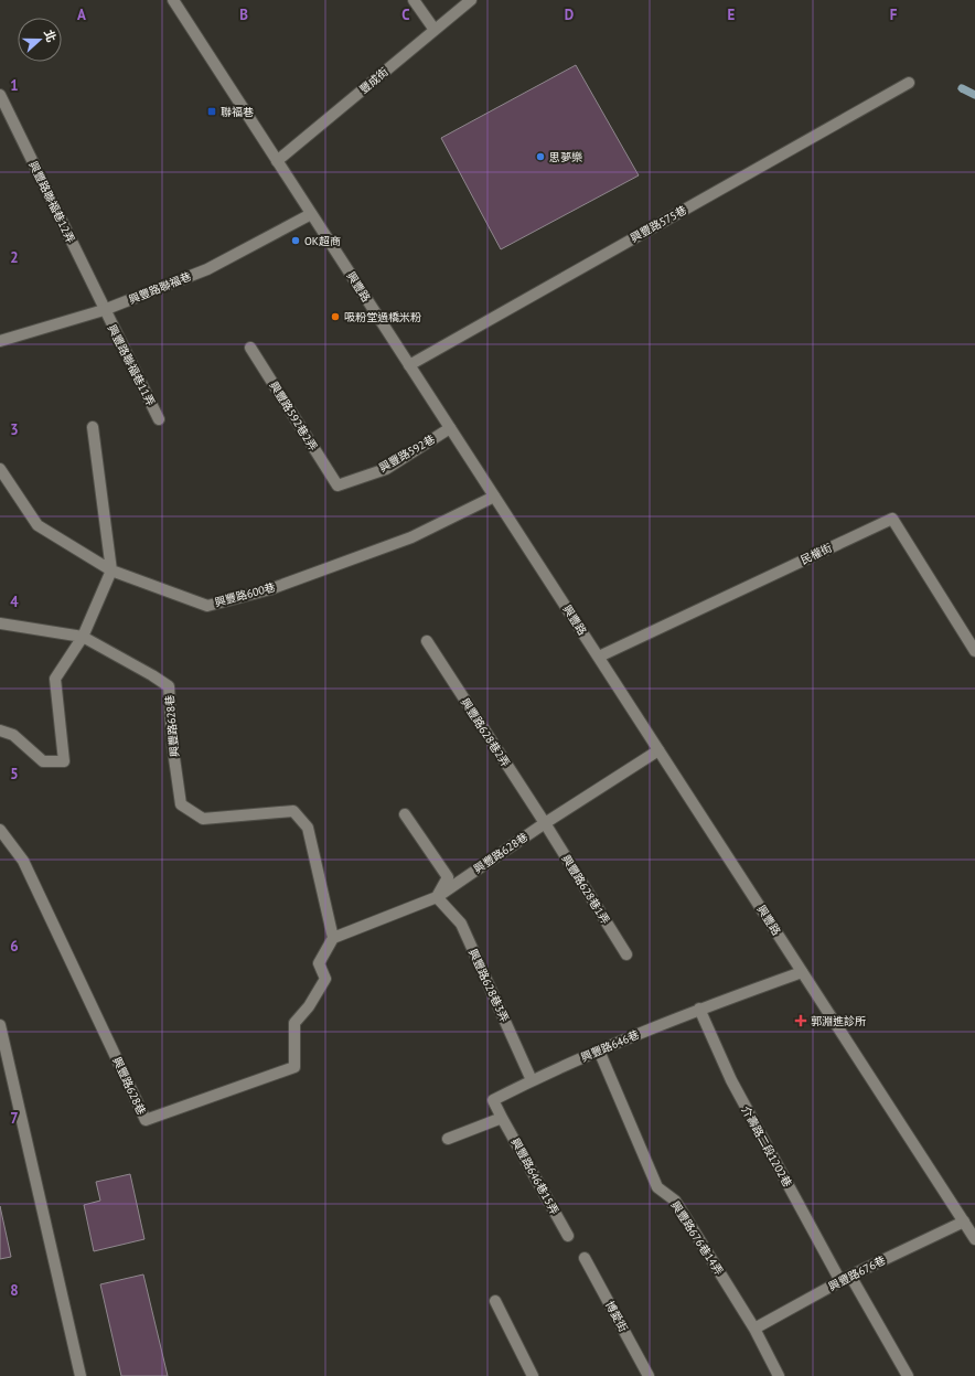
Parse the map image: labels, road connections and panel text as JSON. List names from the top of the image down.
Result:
{
  "streets": {
    "street": [
      "豐成街",
      "興豐路聯福巷12弄",
      "興豐路575巷",
      "興豐路",
      "興豐路聯福巷",
      "興豐路聯福巷11弄",
      "興豐路592巷2弄",
      "興豐路592巷",
      "民權街",
      "興豐路600巷",
      "興豐路628巷",
      "興豐路628巷2弄",
      "興豐路628巷1弄",
      "興豐路628巷3弄",
      "興豐路646巷",
      "介壽路二段1202巷",
      "興豐路646巷15弄",
      "興豐路676巷14弄",
      "興豐路676巷",
      "博愛街"
    ]
  },
  "crossings": [
    ["豐成街", "興豐路"],
    ["興豐路聯福巷12弄", "興豐路聯福巷"],
    ["興豐路聯福巷12弄", "興豐路聯福巷11弄"],
    ["興豐路575巷", "興豐路"],
    ["興豐路", "興豐路聯福巷"],
    ["興豐路", "興豐路592巷"],
    ["興豐路", "民權街"],
    ["興豐路", "興豐路600巷"],
    ["興豐路", "興豐路628巷"],
    ["興豐路", "興豐路646巷"],
    ["興豐路", "興豐路676巷"],
    ["興豐路聯福巷", "興豐路聯福巷11弄"],
    ["興豐路592巷2弄", "興豐路592巷"],
    ["興豐路628巷", "興豐路628巷2弄"],
    ["興豐路628巷", "興豐路628巷1弄"],
    ["興豐路628巷", "興豐路628巷3弄"],
    ["興豐路628巷2弄", "興豐路628巷1弄"],
    ["興豐路628巷3弄", "興豐路646巷"],
    ["興豐路646巷", "介壽路二段1202巷"],
    ["興豐路646巷", "興豐路646巷15弄"],
    ["興豐路646巷", "興豐路676巷14弄"],
    ["介壽路二段1202巷", "興豐路676巷"],
    ["興豐路676巷14弄", "興豐路676巷"]
  ],
  "places": {
    "transit": ["聯福巷"],
    "other": ["思夢樂", "OK超商", "吸粉堂過橋米粉"],
    "health": ["郭淵進診所"]
  },
  "north": "right",
  "grid": {
    "columns": [
      "A",
      "B",
      "C",
      "D",
      "E",
      "F"
    ],
    "rows": [
      "1",
      "2",
      "3",
      "4",
      "5",
      "6",
      "7",
      "8"
    ]
  }
}
